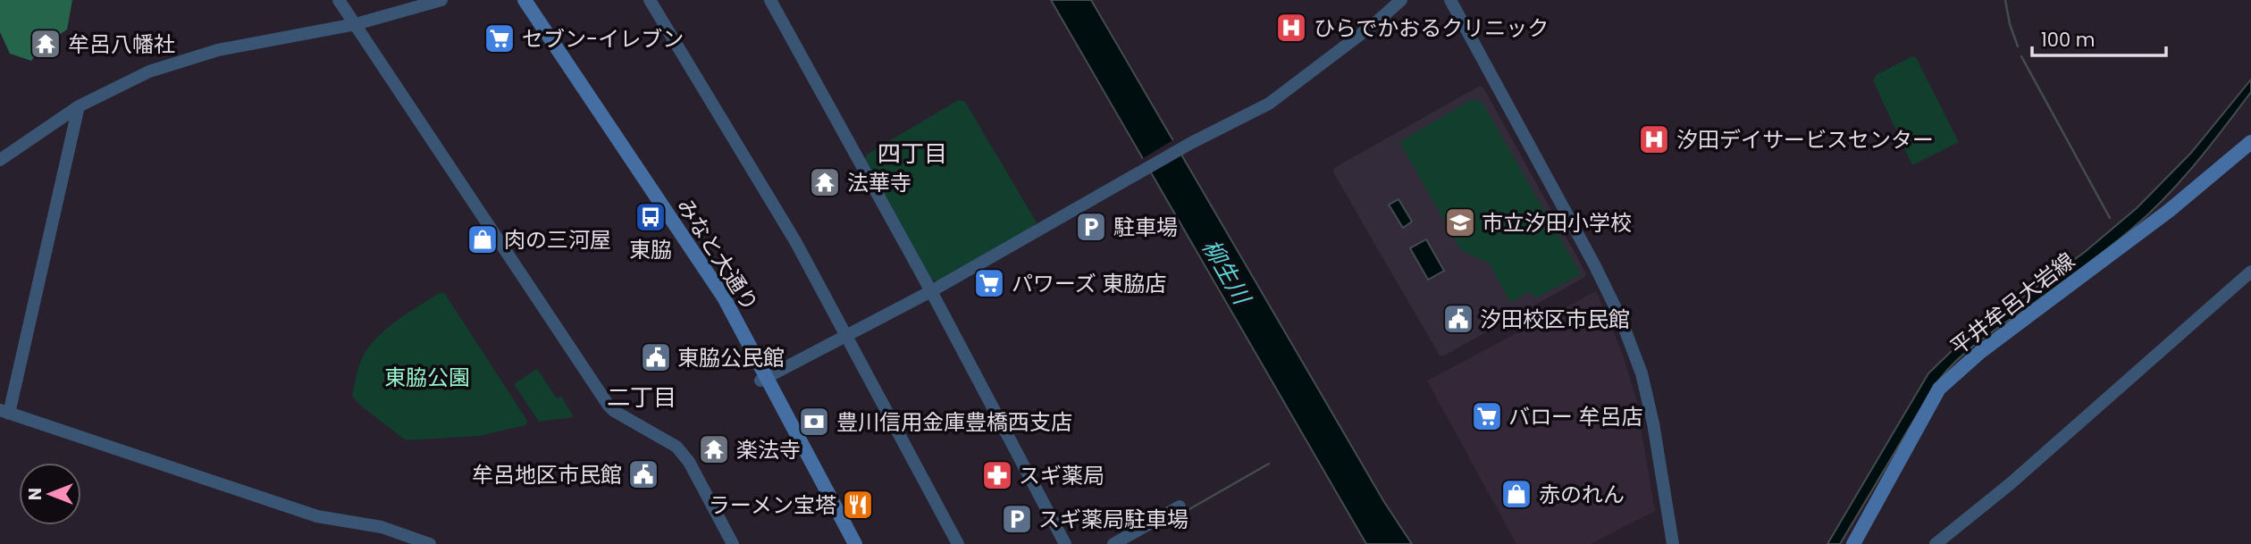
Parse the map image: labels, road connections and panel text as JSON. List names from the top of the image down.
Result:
{
  "streets": {
    "main road": ["みなと大通り", "平井牟呂大岩線"]
  },
  "districts": ["四丁目", "二丁目"],
  "water": ["柳生川"],
  "parks": ["東脇公園"],
  "places": {
    "hospital": ["ひらでかおるクリニック", "汐田デイサービスセンター"],
    "supermarket": ["セブン-イレブン", "パワーズ 東脇店", "バロー 牟呂店"],
    "temple": ["牟呂八幡社", "法華寺", "楽法寺"],
    "bus stop": ["東脇"],
    "school or university": ["市立汐田小学校"],
    "parking": ["駐車場", "スギ薬局駐車場"],
    "shop": ["肉の三河屋", "赤のれん"],
    "public building": ["汐田校区市民館", "東脇公民館", "牟呂地区市民館"],
    "bank": ["豊川信用金庫豊橋西支店"],
    "pharmacy": ["スギ薬局"],
    "restaurant": ["ラーメン宝塔"]
  },
  "scale_bar": "100 m",
  "north": "left"
}
